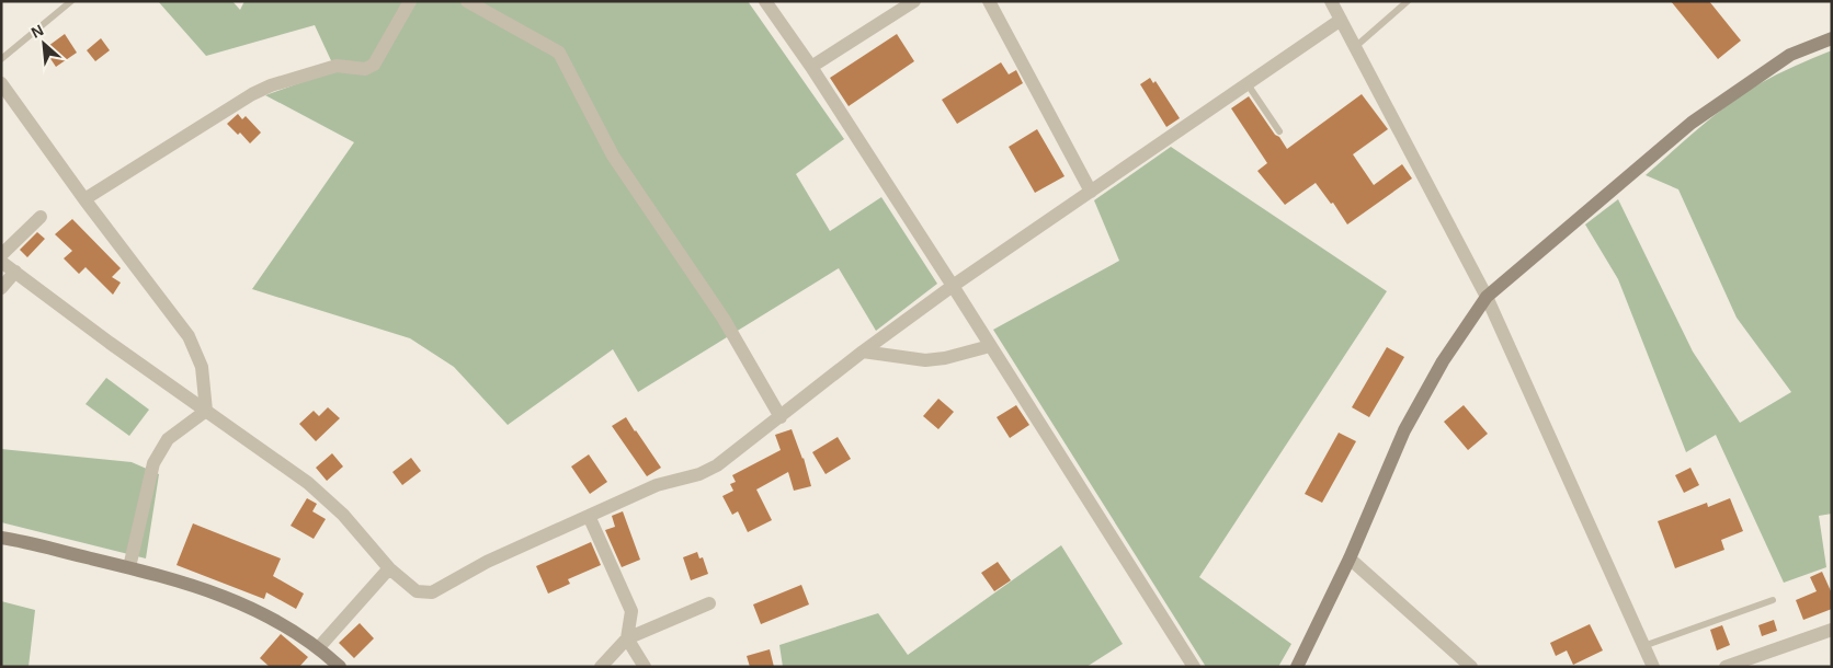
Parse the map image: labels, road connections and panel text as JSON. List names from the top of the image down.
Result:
{
  "north": "top left"
}
